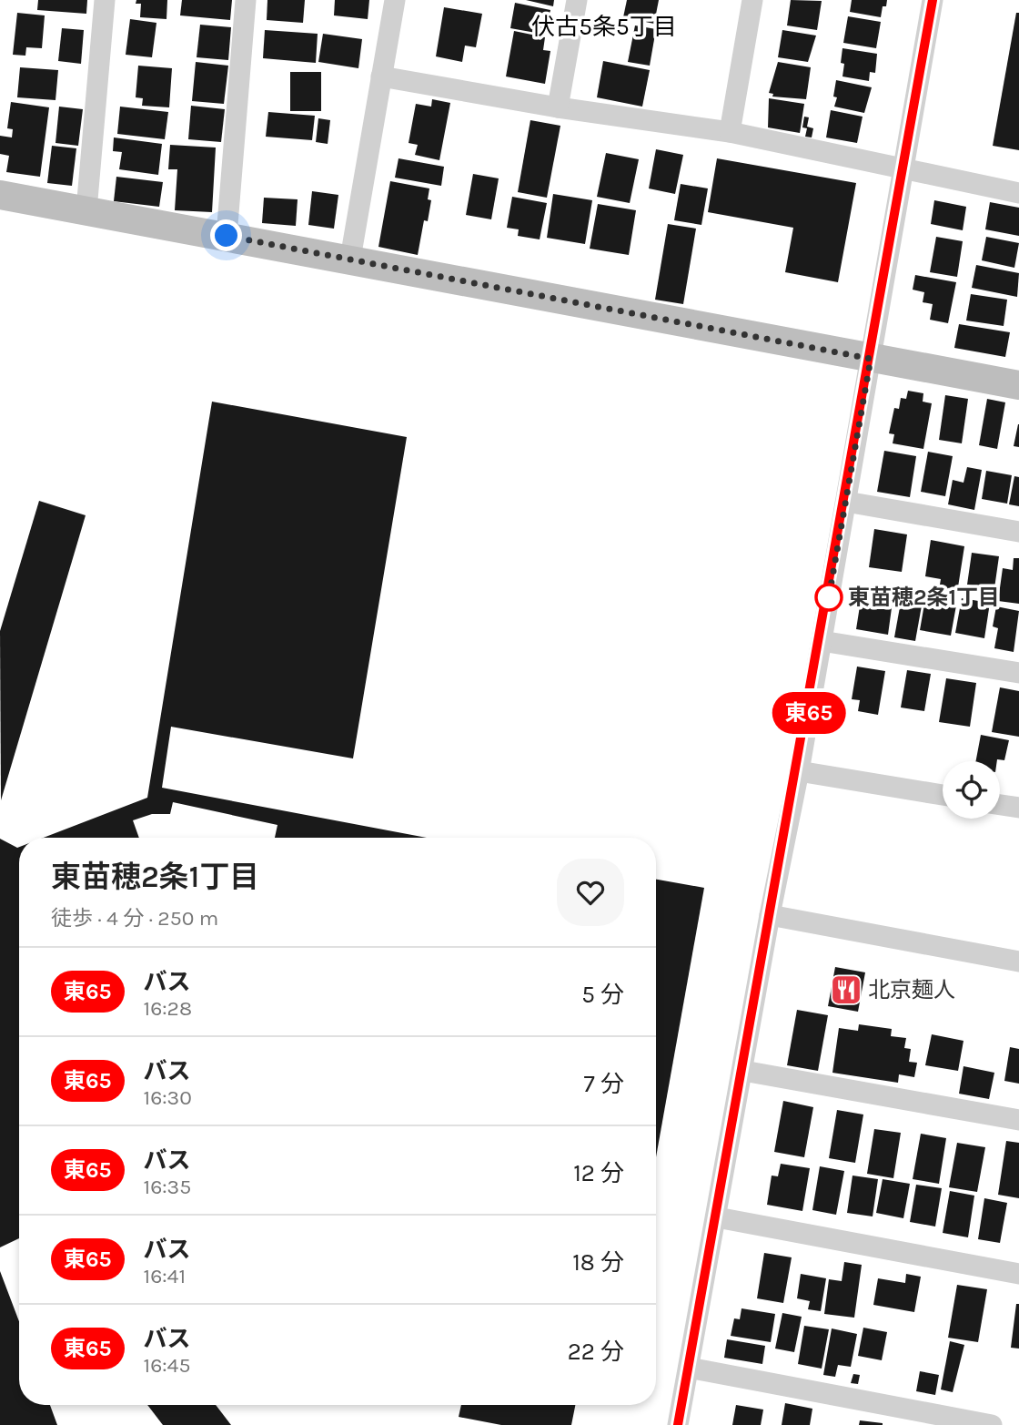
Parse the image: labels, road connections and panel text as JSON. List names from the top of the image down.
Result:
{
  "districts": ["伏古5条5丁目"],
  "places": {
    "other": ["東苗穂2条1丁目"],
    "restaurant": ["北京麺人"]
  },
  "lines": ["bus line 東65"],
  "page": {
    "on_map": "東65",
    "heading": ["東苗穂2条1丁目", "徒歩 · 4 分 · 250 m"],
    "list": [
      {
        "mark": "東65",
        "name": "バス",
        "note": "16:28",
        "value": "5 分"
      },
      {
        "mark": "東65",
        "name": "バス",
        "note": "16:30",
        "value": "7 分"
      },
      {
        "mark": "東65",
        "name": "バス",
        "note": "16:35",
        "value": "12 分"
      },
      {
        "mark": "東65",
        "name": "バス",
        "note": "16:41",
        "value": "18 分"
      },
      {
        "mark": "東65",
        "name": "バス",
        "note": "16:45",
        "value": "22 分"
      }
    ]
  }
}
